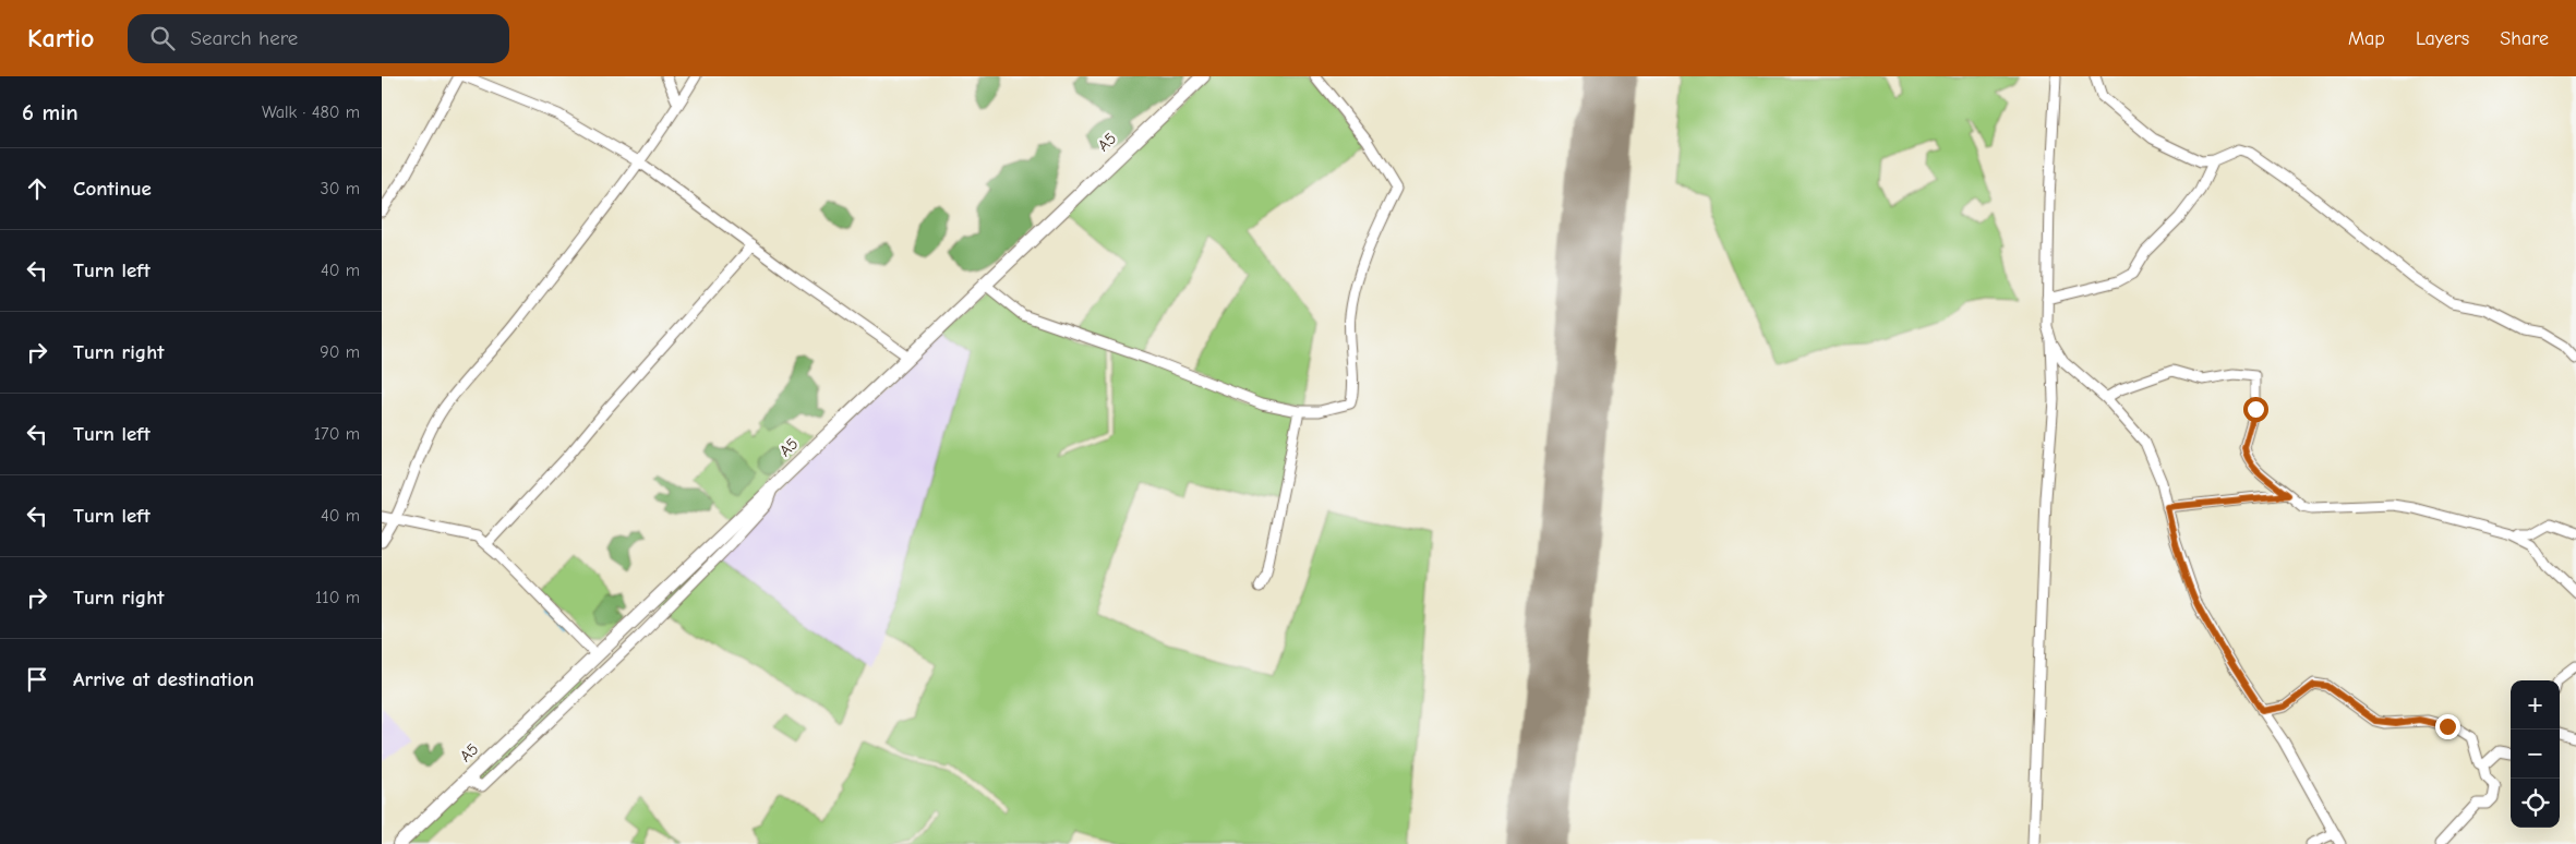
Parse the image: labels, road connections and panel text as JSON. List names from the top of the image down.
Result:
{
  "streets": {
    "highway": ["A5"]
  },
  "page": {
    "header": "Kartio",
    "search": "Search here",
    "nav": ["Map", "Layers", "Share"],
    "heading": ["6 min", "Walk · 480 m"],
    "list": [
      ["Continue", "30 m"],
      ["Turn left", "40 m"],
      ["Turn right", "90 m"],
      ["Turn left", "170 m"],
      ["Turn left", "40 m"],
      ["Turn right", "110 m"],
      "Arrive at destination"
    ],
    "map_buttons": ["+", "−"]
  }
}
